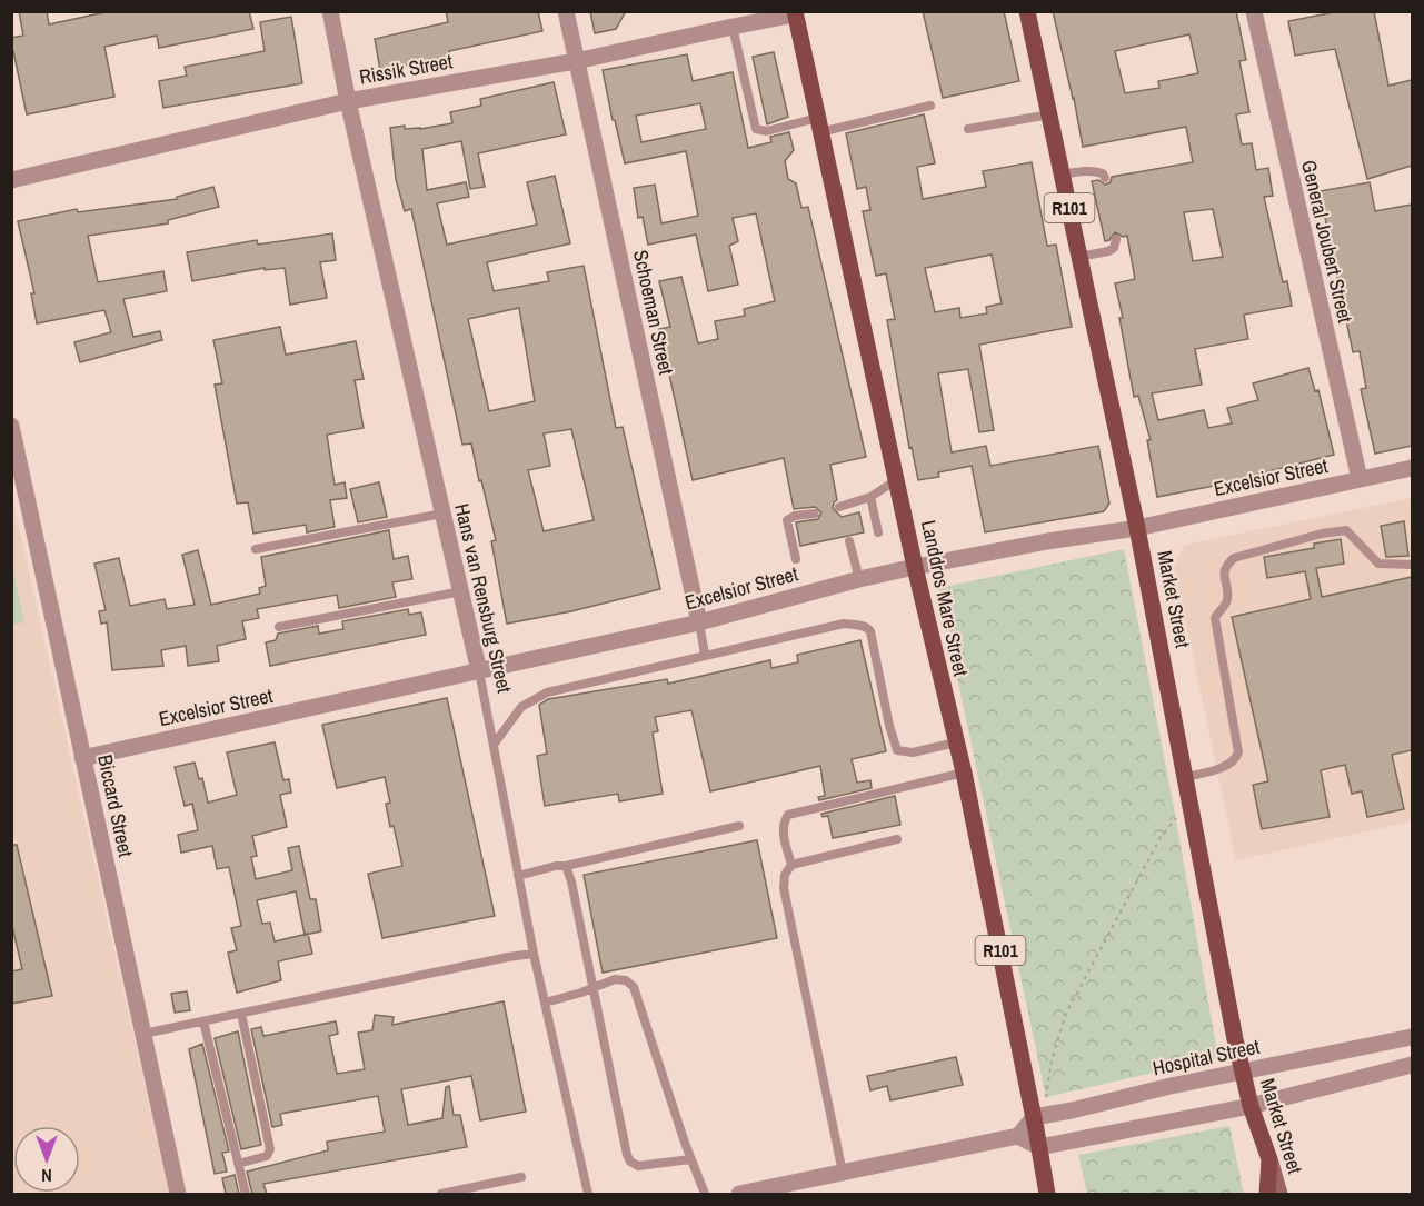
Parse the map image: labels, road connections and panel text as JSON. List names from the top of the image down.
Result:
{
  "streets": {
    "main road": ["R101", "Landdros Mare Street", "Market Street"],
    "street": [
      "Rissik Street",
      "General Joubert Street",
      "Schoeman Street",
      "Excelsior Street",
      "Hans van Rensburg Street",
      "Biccard Street",
      "Hospital Street"
    ]
  },
  "crossings": [
    ["Rissik Street", "Schoeman Street"],
    ["Rissik Street", "Hans van Rensburg Street"],
    ["Rissik Street", "Landdros Mare Street"],
    ["R101", "Market Street"],
    ["General Joubert Street", "Excelsior Street"],
    ["Schoeman Street", "Excelsior Street"],
    ["Excelsior Street", "Hans van Rensburg Street"],
    ["Excelsior Street", "Landdros Mare Street"],
    ["Excelsior Street", "Market Street"],
    ["Excelsior Street", "Biccard Street"],
    ["Landdros Mare Street", "Hospital Street"],
    ["Market Street", "Hospital Street"]
  ],
  "north": "bottom"
}
